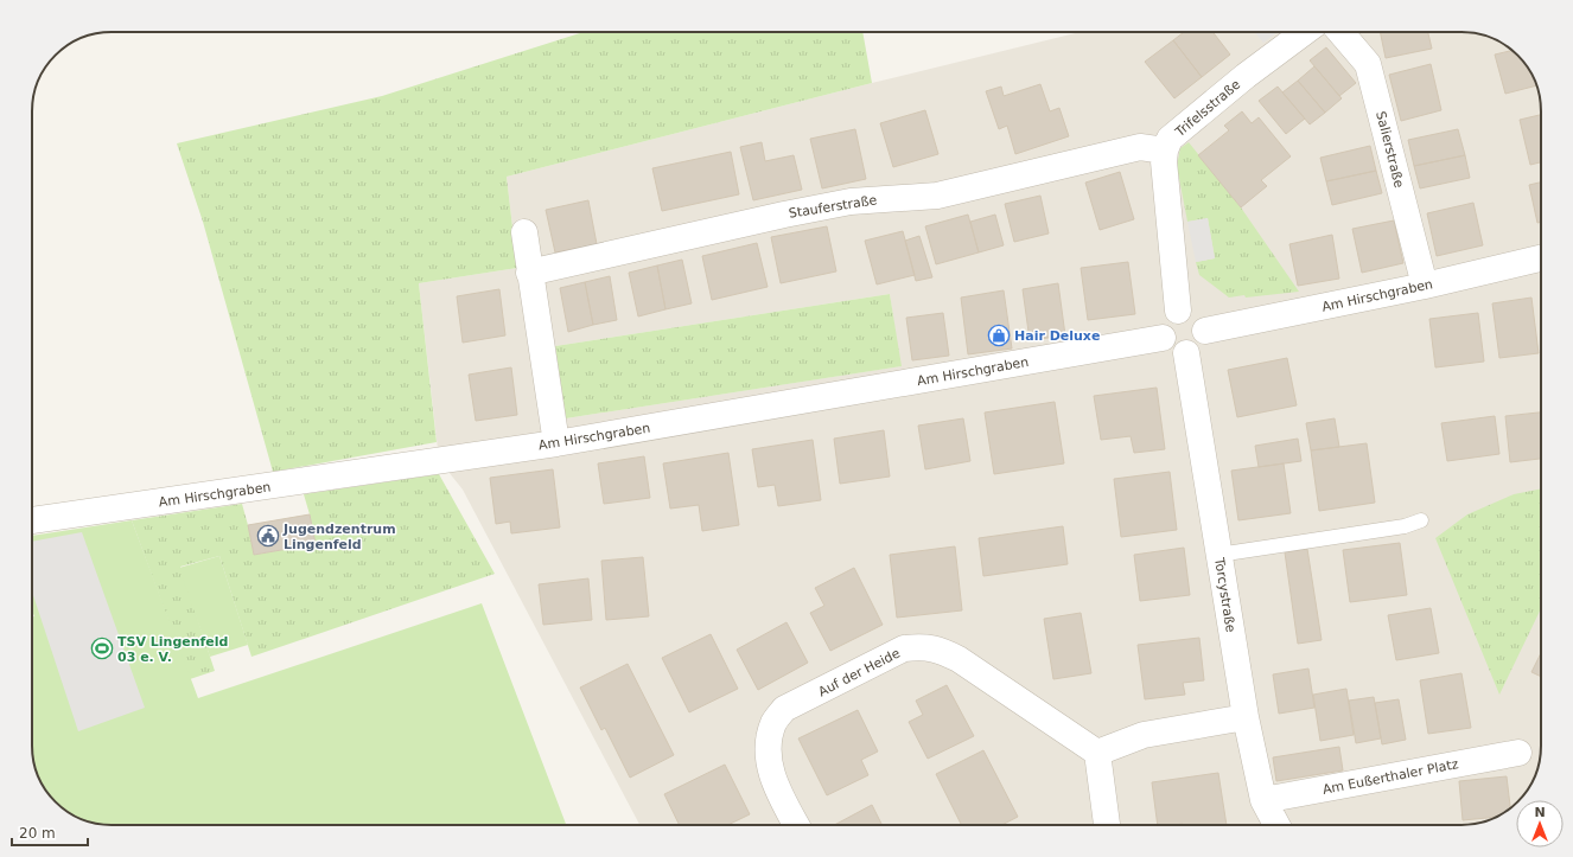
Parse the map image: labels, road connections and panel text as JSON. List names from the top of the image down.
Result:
{
  "streets": {
    "street": [
      "Trifelsstraße",
      "Salierstraße",
      "Stauferstraße",
      "Am Hirschgraben",
      "Torcystraße",
      "Auf der Heide",
      "Am Eußerthaler Platz"
    ]
  },
  "crossings": [
    ["Trifelsstraße", "Stauferstraße"],
    ["Salierstraße", "Am Hirschgraben"],
    ["Am Hirschgraben", "Torcystraße"],
    ["Torcystraße", "Am Eußerthaler Platz"]
  ],
  "places": {
    "shop": ["Hair Deluxe"],
    "public building": ["Jugendzentrum Lingenfeld"],
    "sports": ["TSV Lingenfeld 03 e. V."]
  },
  "scale_bar": "20 m",
  "north": "top"
}
